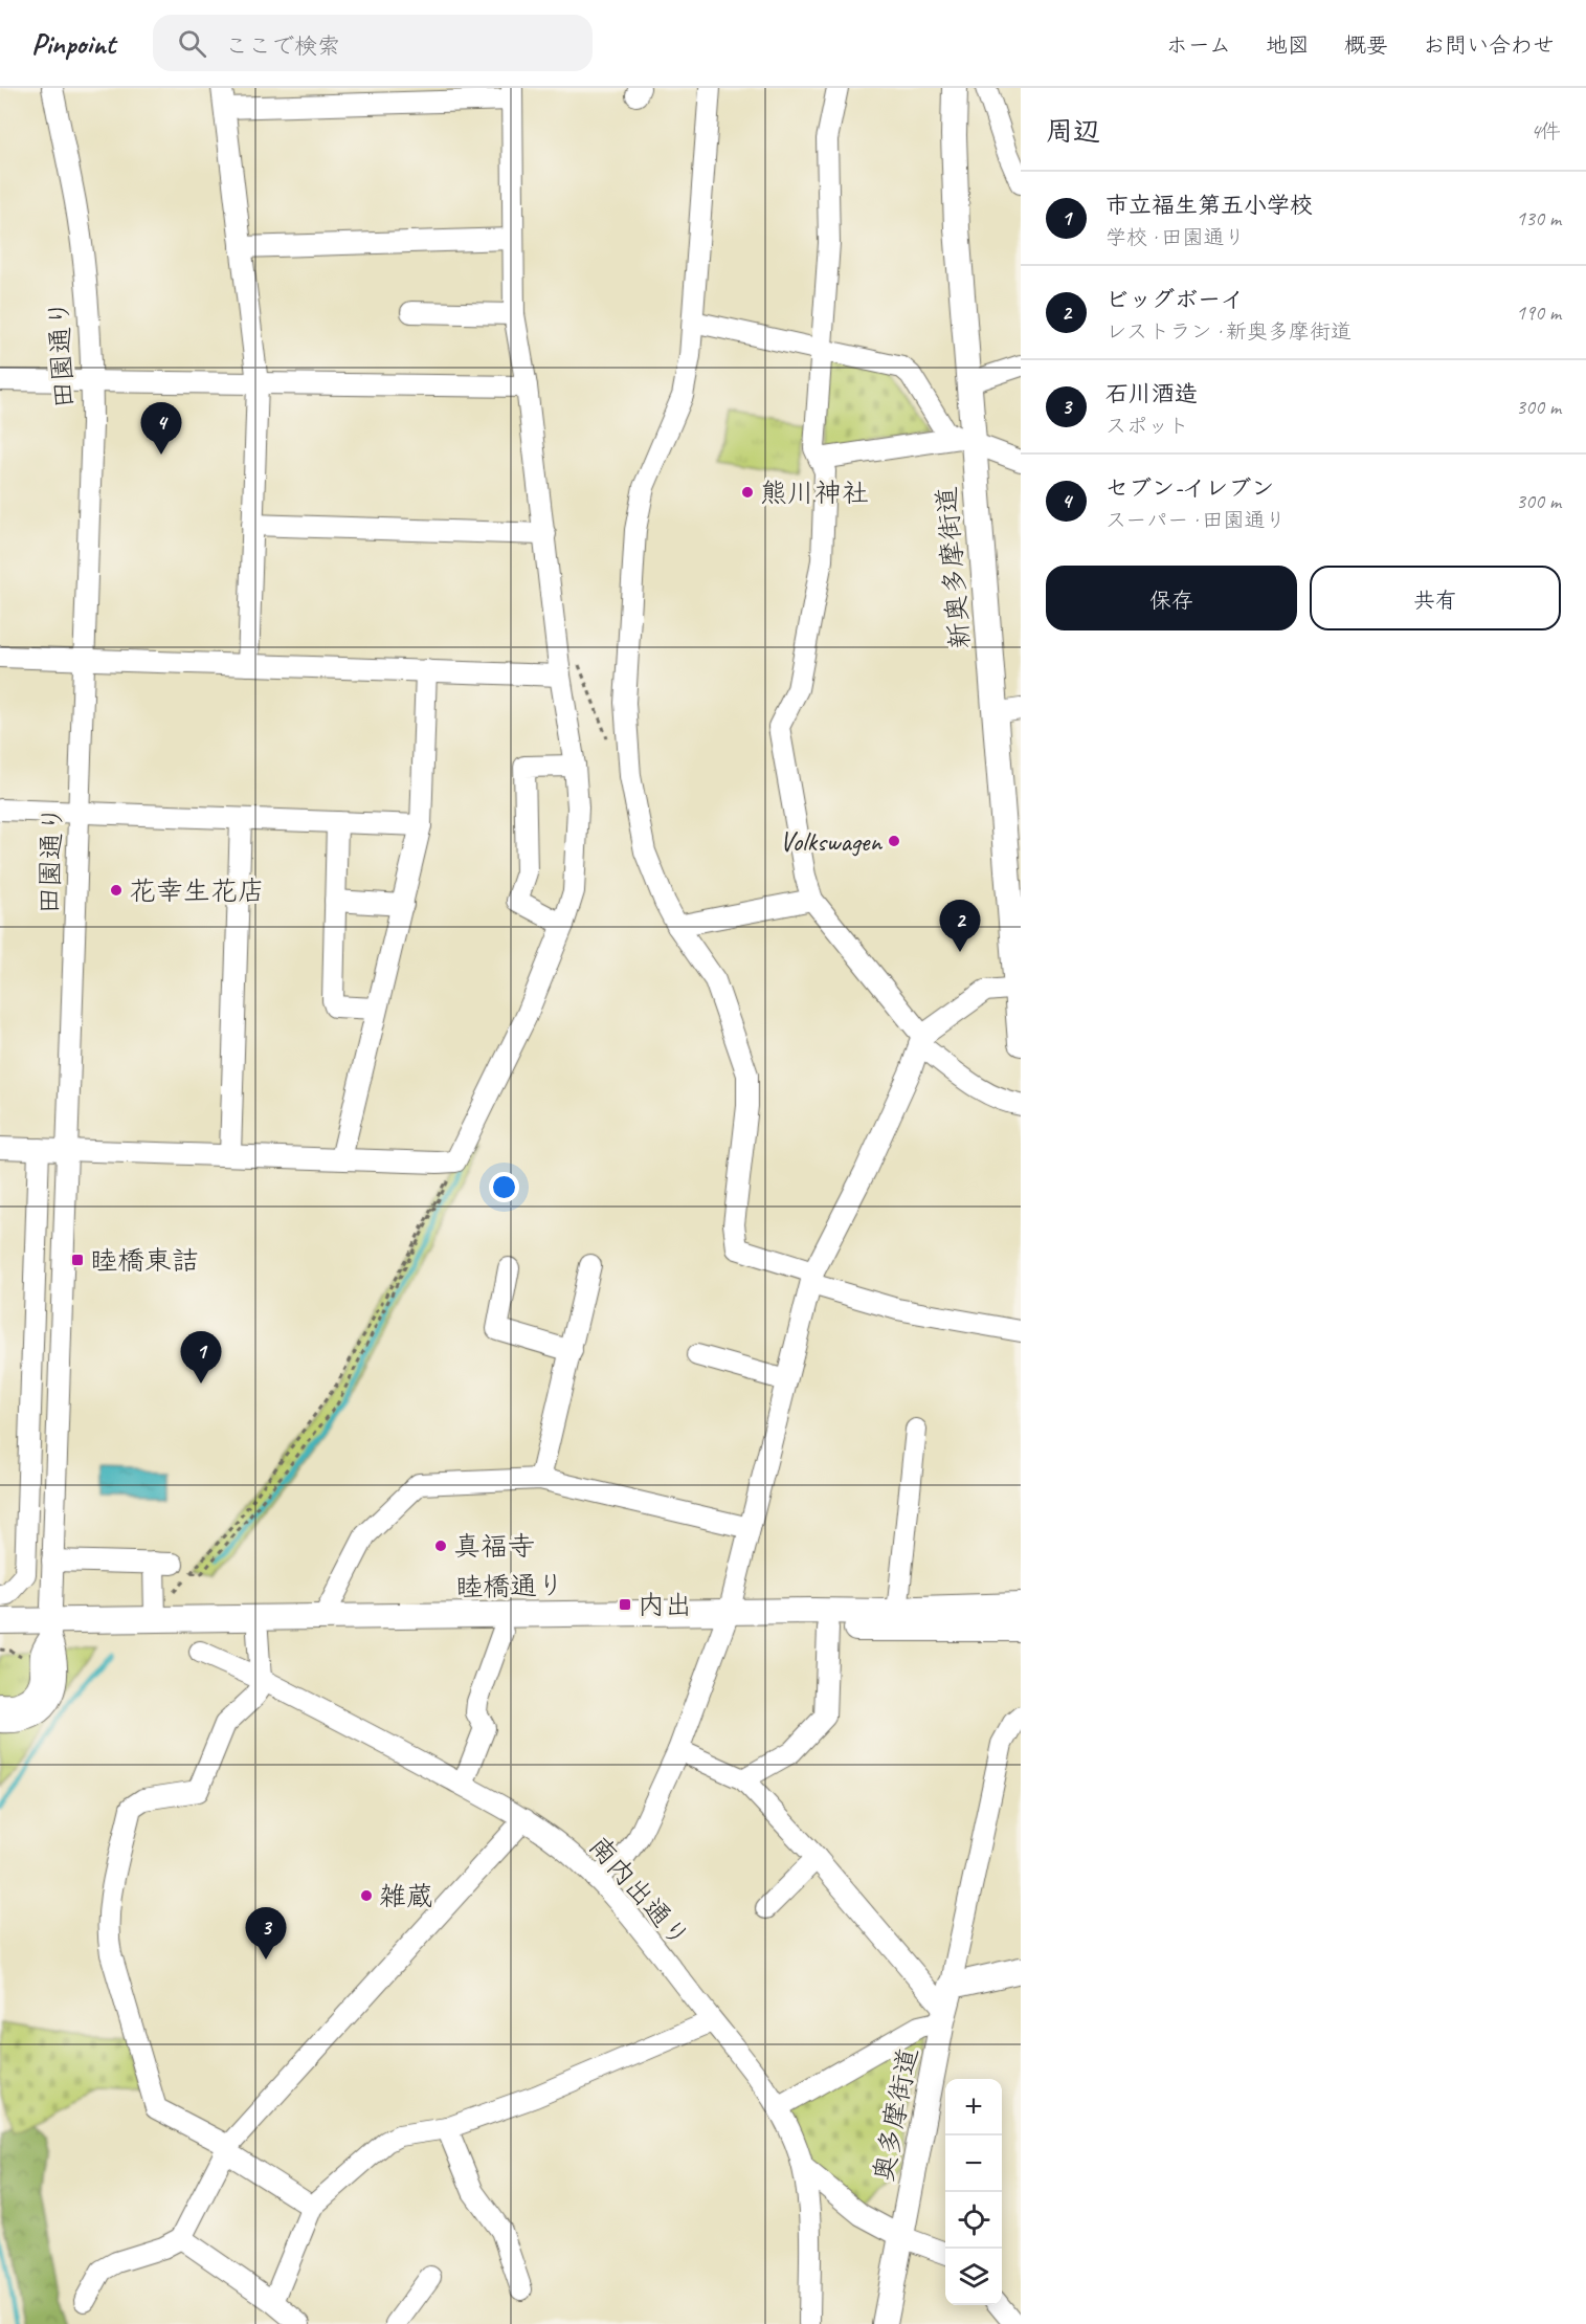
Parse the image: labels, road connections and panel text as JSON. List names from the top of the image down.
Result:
{
  "streets": {
    "main road": ["新奥多摩街道", "睦橋通り", "奥多摩街道"],
    "street": ["田園通り", "南内出通り"]
  },
  "crossings": [
    ["田園通り", "睦橋通り"]
  ],
  "places": {
    "other": [
      "熊川神社",
      "Volkswagen",
      "花幸生花店",
      "真福寺",
      "雑蔵"
    ],
    "transit": ["睦橋東詰", "内出"]
  },
  "page": {
    "header": "Pinpoint",
    "search": "ここで検索",
    "nav": [
      "ホーム",
      "地図",
      "概要",
      "お問い合わせ"
    ],
    "heading": ["周辺", "4件"],
    "list": [
      {
        "mark": "1",
        "name": "市立福生第五小学校",
        "note": "学校 · 田園通り",
        "value": "130 m"
      },
      {
        "mark": "2",
        "name": "ビッグボーイ",
        "note": "レストラン · 新奥多摩街道",
        "value": "190 m"
      },
      {
        "mark": "3",
        "name": "石川酒造",
        "note": "スポット",
        "value": "300 m"
      },
      {
        "mark": "4",
        "name": "セブン-イレブン",
        "note": "スーパー · 田園通り",
        "value": "300 m"
      }
    ],
    "pins": [
      "4",
      "2",
      "1",
      "3"
    ],
    "buttons": ["保存", "共有"],
    "map_buttons": ["+", "−"]
  }
}
